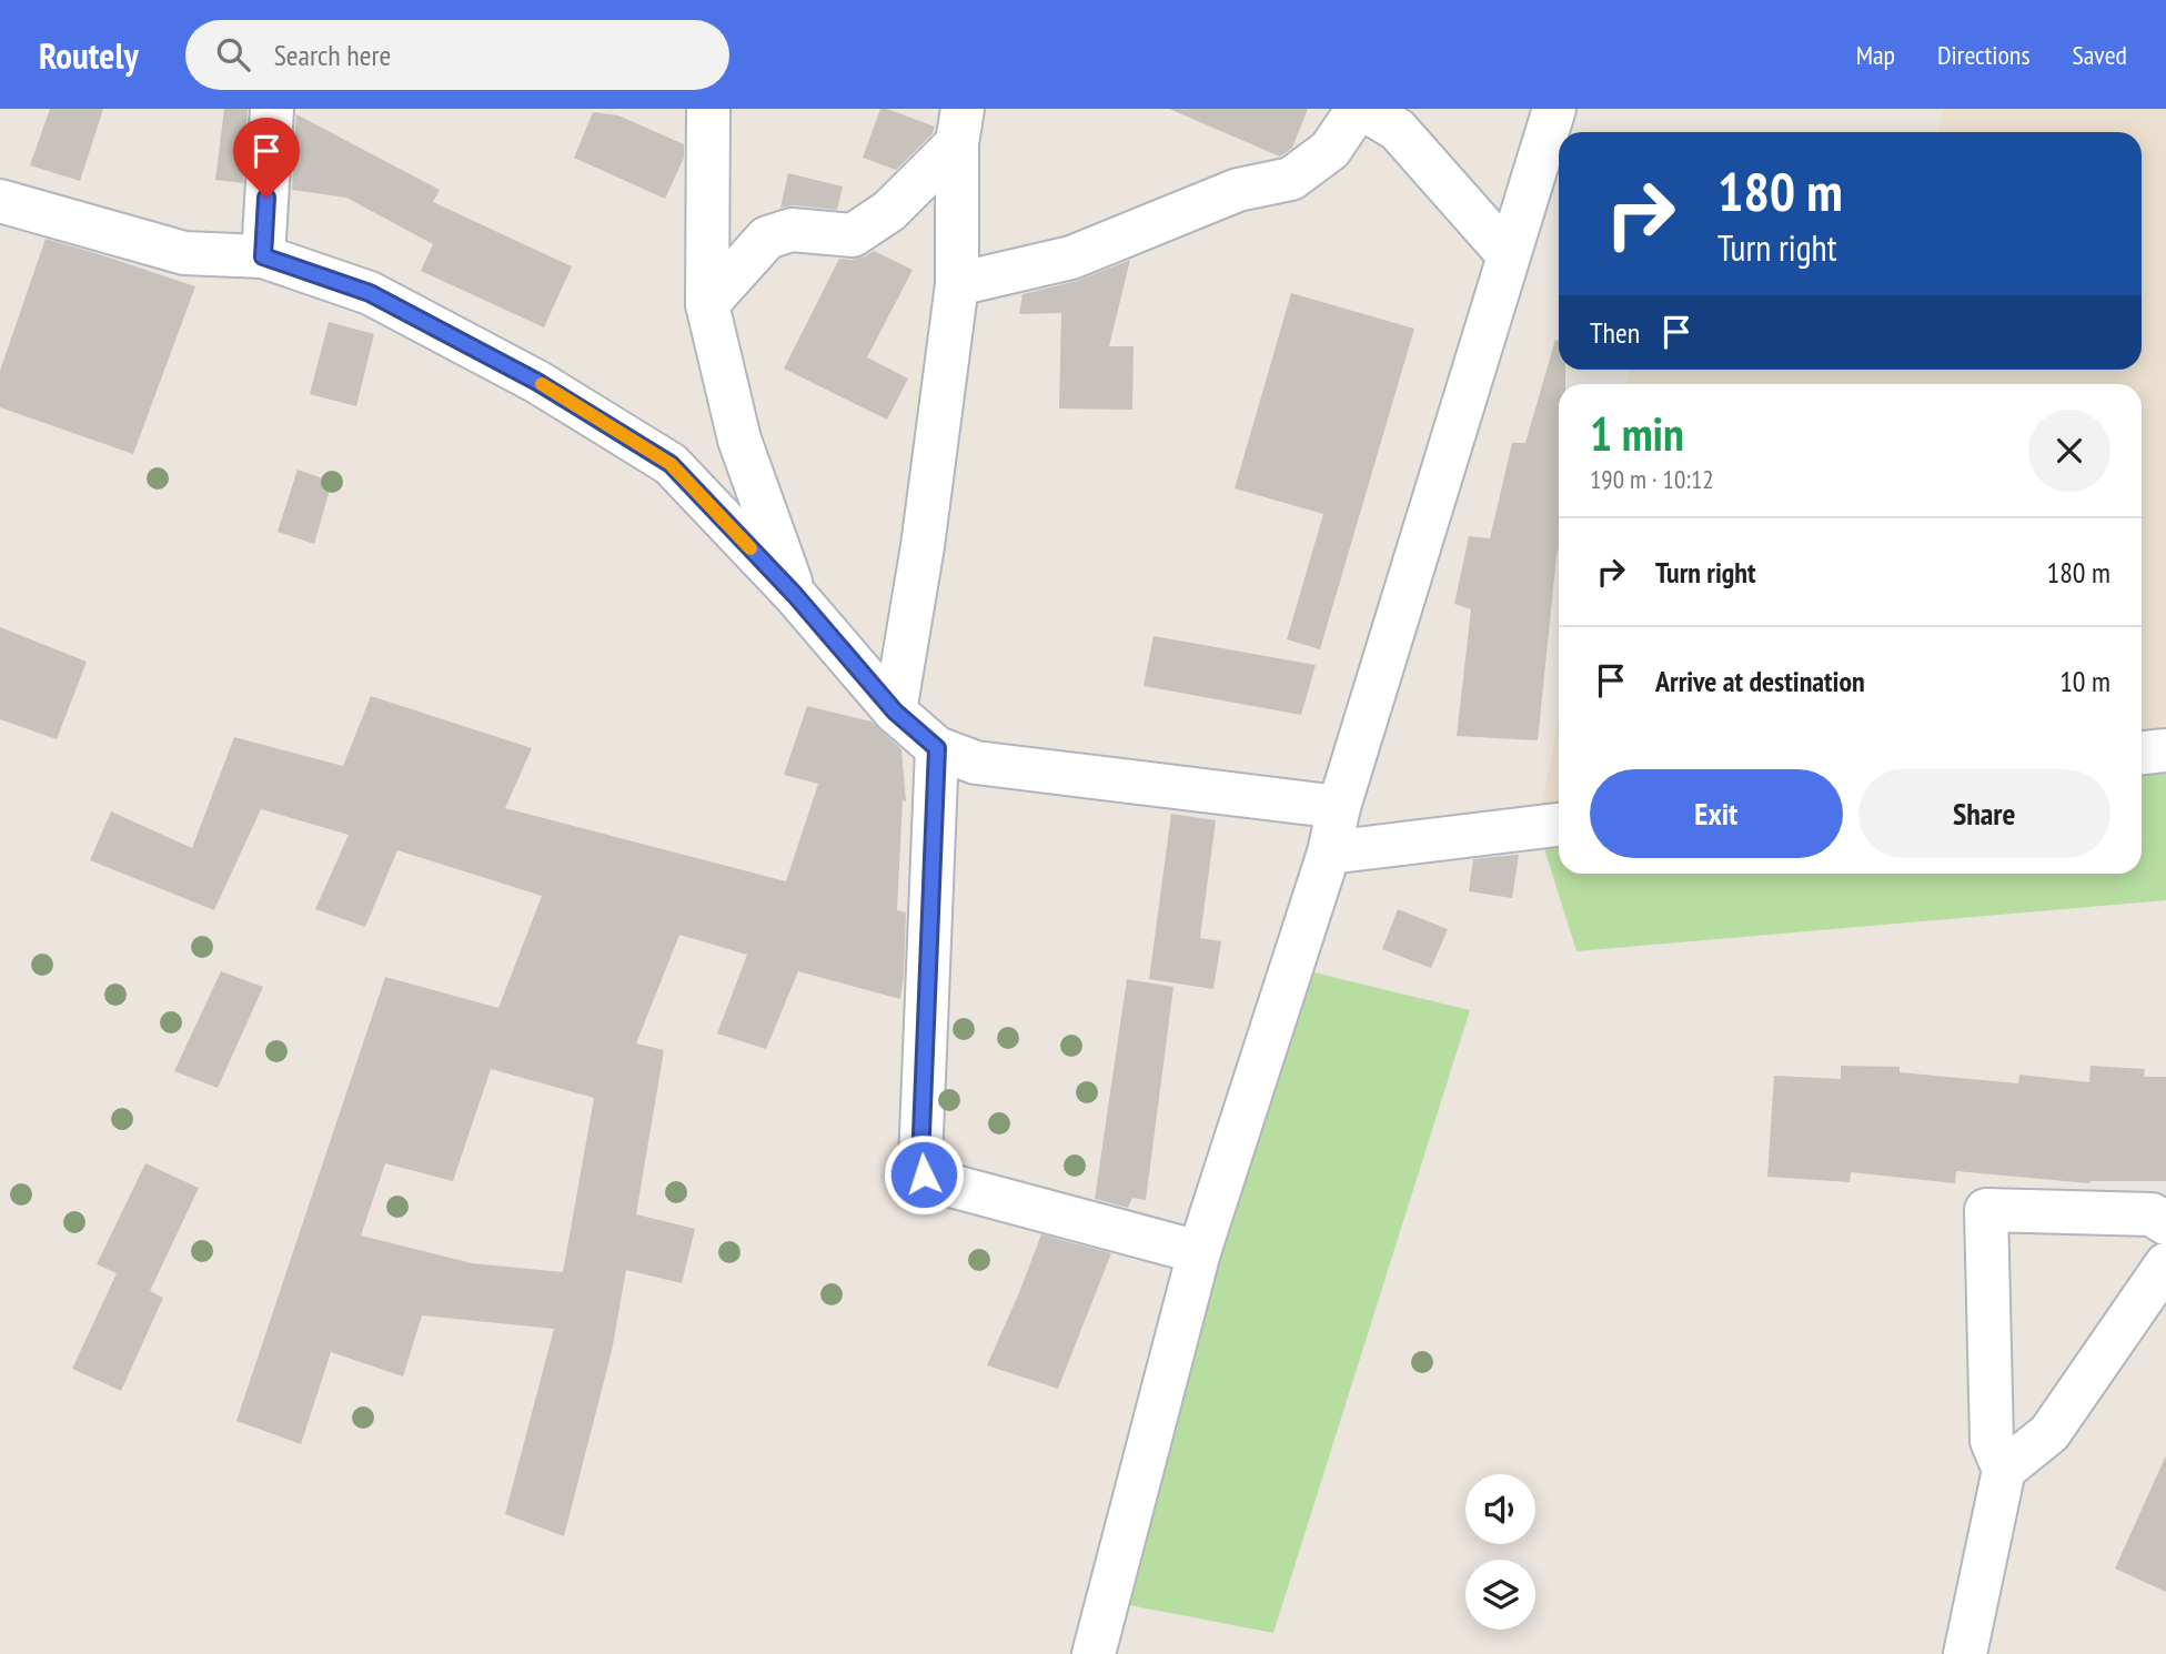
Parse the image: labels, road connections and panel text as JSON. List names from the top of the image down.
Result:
{
  "page": {
    "header": "Routely",
    "search": "Search here",
    "nav": ["Map", "Directions", "Saved"],
    "turn": ["180 m", "Turn right"],
    "then": "Then",
    "heading": ["1 min", "190 m · 10:12"],
    "list": [
      {
        "name": "Turn right",
        "value": "180 m"
      },
      {
        "name": "Arrive at destination",
        "value": "10 m"
      }
    ],
    "buttons": ["Exit", "Share"]
  }
}
